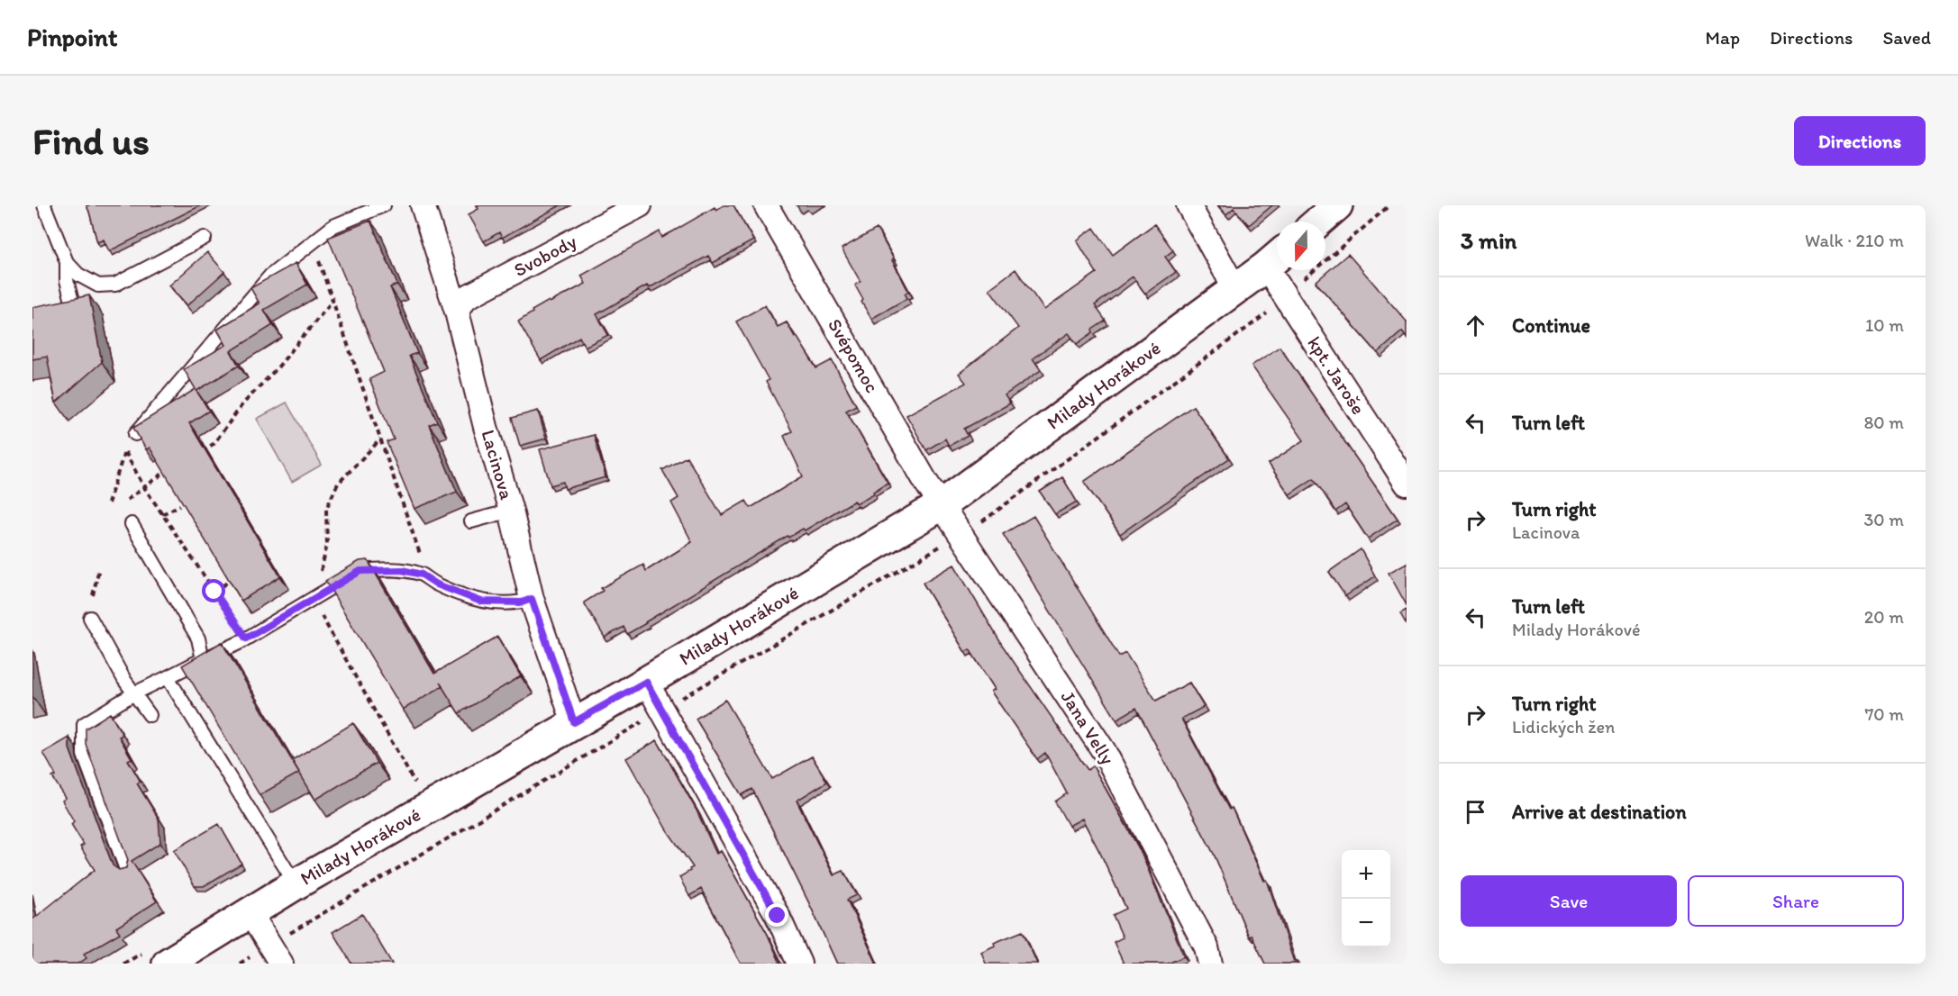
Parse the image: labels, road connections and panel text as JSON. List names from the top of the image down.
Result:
{
  "streets": {
    "main road": ["Milady Horákové"],
    "street": [
      "Svobody",
      "Svépomoc",
      "kpt. Jaroše",
      "Lacinova",
      "Jana Velly"
    ]
  },
  "crossings": [
    ["Svobody", "Lacinova"],
    ["Svépomoc", "Milady Horákové"],
    ["Svépomoc", "Jana Velly"],
    ["kpt. Jaroše", "Milady Horákové"],
    ["Milady Horákové", "Lacinova"],
    ["Milady Horákové", "Jana Velly"]
  ],
  "north": "bottom",
  "page": {
    "header": "Pinpoint",
    "nav": ["Map", "Directions", "Saved"],
    "buttons": [
      "Directions",
      ["Save", "Share"]
    ],
    "title": "Find us",
    "heading": ["3 min", "Walk · 210 m"],
    "list": [
      ["Continue", "10 m"],
      ["Turn left", "80 m"],
      ["Turn right", "Lacinova", "30 m"],
      ["Turn left", "Milady Horákové", "20 m"],
      ["Turn right", "Lidických žen", "70 m"],
      "Arrive at destination"
    ],
    "map_buttons": ["+", "−"]
  }
}
